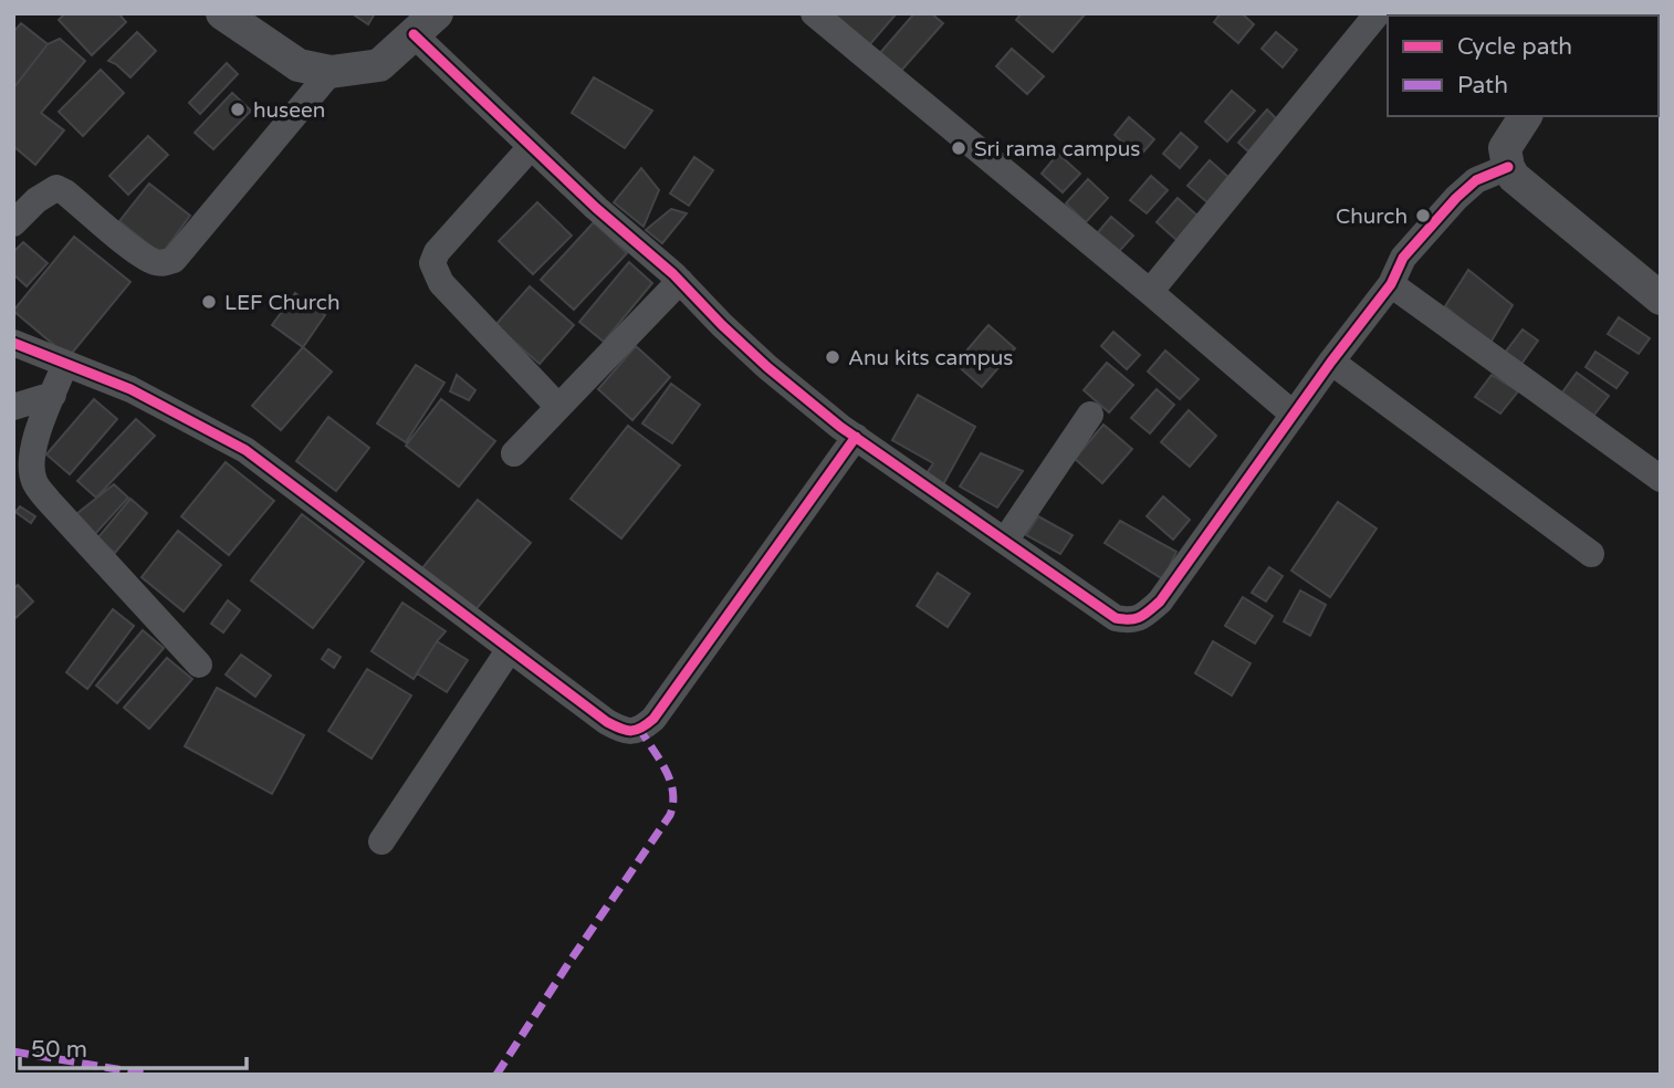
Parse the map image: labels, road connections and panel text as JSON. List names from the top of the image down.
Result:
{
  "places": [
    "huseen",
    "Sri rama campus",
    "Church",
    "LEF Church",
    "Anu kits campus"
  ],
  "legend": ["Cycle path", "Path"],
  "scale_bar": "50 m"
}
